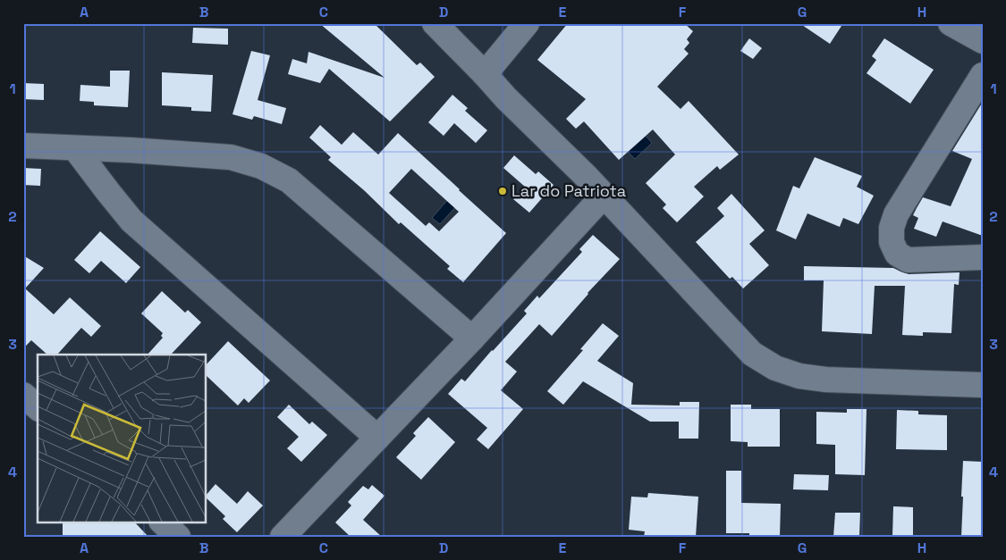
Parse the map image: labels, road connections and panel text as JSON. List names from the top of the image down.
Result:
{
  "places": ["Lar do Patriota"],
  "grid": {
    "columns": [
      "A",
      "B",
      "C",
      "D",
      "E",
      "F",
      "G",
      "H"
    ],
    "rows": [
      "1",
      "2",
      "3",
      "4"
    ]
  }
}
